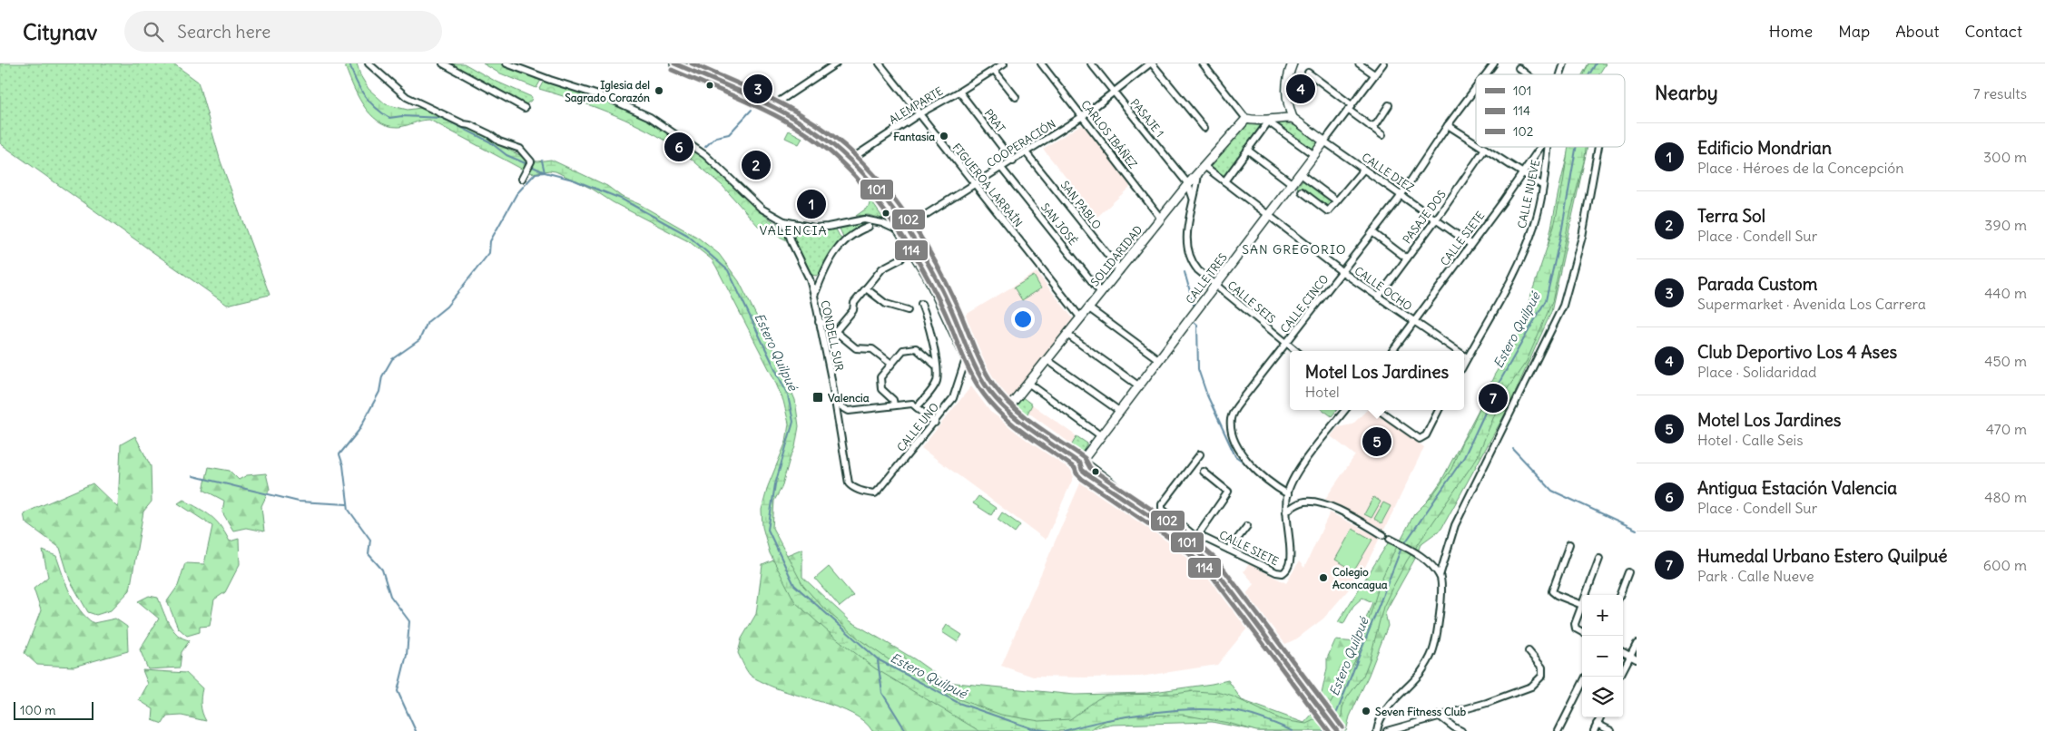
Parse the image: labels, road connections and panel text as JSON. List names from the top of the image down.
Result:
{
  "streets": {
    "main road": ["CALLE DIEZ", "SOLIDARIDAD", "CALLE TRES"],
    "street": [
      "ALEMPARTE",
      "PASAJE 1",
      "PRAT",
      "CARLOS IBÁÑEZ",
      "COOPERACIÓN",
      "FIGUEROA LARRAÍN",
      "CALLE NUEVE",
      "SAN PABLO",
      "PASAJE DOS",
      "SAN JOSÉ",
      "CALLE SIETE",
      "CALLE OCHO",
      "CALLE SEIS",
      "CALLE CINCO",
      "CONDELL SUR",
      "CALLE UNO"
    ]
  },
  "crossings": [
    ["ALEMPARTE", "PRAT"],
    ["ALEMPARTE", "FIGUEROA LARRAÍN"],
    ["PASAJE 1", "COOPERACIÓN"],
    ["PASAJE 1", "SOLIDARIDAD"],
    ["PRAT", "COOPERACIÓN"],
    ["CARLOS IBÁÑEZ", "COOPERACIÓN"],
    ["CARLOS IBÁÑEZ", "SOLIDARIDAD"],
    ["COOPERACIÓN", "FIGUEROA LARRAÍN"],
    ["COOPERACIÓN", "SAN PABLO"],
    ["COOPERACIÓN", "SAN JOSÉ"],
    ["CALLE DIEZ", "PASAJE DOS"],
    ["CALLE DIEZ", "CALLE SIETE"],
    ["CALLE DIEZ", "CALLE TRES"],
    ["CALLE DIEZ", "CALLE CINCO"],
    ["FIGUEROA LARRAÍN", "SOLIDARIDAD"],
    ["CALLE NUEVE", "CALLE OCHO"],
    ["SAN PABLO", "SOLIDARIDAD"],
    ["PASAJE DOS", "CALLE OCHO"],
    ["SAN JOSÉ", "SOLIDARIDAD"],
    ["CALLE SIETE", "CALLE OCHO"],
    ["CALLE SIETE", "CALLE CINCO"],
    ["SOLIDARIDAD", "CALLE OCHO"],
    ["CALLE TRES", "CALLE OCHO"],
    ["CALLE TRES", "CALLE SEIS"],
    ["CALLE OCHO", "CALLE CINCO"],
    ["CALLE SEIS", "CALLE CINCO"],
    ["CONDELL SUR", "CALLE UNO"]
  ],
  "districts": ["VALENCIA", "SAN GREGORIO"],
  "water": ["Estero Quilpué"],
  "places": {
    "other": [
      "Iglesia del Sagrado Corazón",
      "Fantasia",
      "Colegio Aconcagua",
      "Seven Fitness Club"
    ],
    "transit": ["Valencia"]
  },
  "lines": ["transit line 101", "transit line 102", "transit line 114"],
  "legend": ["101", "114", "102"],
  "scale_bar": "100 m",
  "page": {
    "header": "Citynav",
    "search": "Search here",
    "nav": [
      "Home",
      "Map",
      "About",
      "Contact"
    ],
    "heading": ["Nearby", "7 results"],
    "pins": [
      "3",
      "4",
      "6",
      "2",
      "1",
      "7",
      "5"
    ],
    "list": [
      {
        "mark": "1",
        "name": "Edificio Mondrian",
        "note": "Place · Héroes de la Concepción",
        "value": "300 m"
      },
      {
        "mark": "2",
        "name": "Terra Sol",
        "note": "Place · Condell Sur",
        "value": "390 m"
      },
      {
        "mark": "3",
        "name": "Parada Custom",
        "note": "Supermarket · Avenida Los Carrera",
        "value": "440 m"
      },
      {
        "mark": "4",
        "name": "Club Deportivo Los 4 Ases",
        "note": "Place · Solidaridad",
        "value": "450 m"
      },
      {
        "mark": "5",
        "name": "Motel Los Jardines",
        "note": "Hotel · Calle Seis",
        "value": "470 m"
      },
      {
        "mark": "6",
        "name": "Antigua Estación Valencia",
        "note": "Place · Condell Sur",
        "value": "480 m"
      },
      {
        "mark": "7",
        "name": "Humedal Urbano Estero Quilpué",
        "note": "Park · Calle Nueve",
        "value": "600 m"
      }
    ],
    "popup": ["Motel Los Jardines", "Hotel"],
    "map_buttons": ["+", "−"],
    "scale": "100 m"
  }
}
